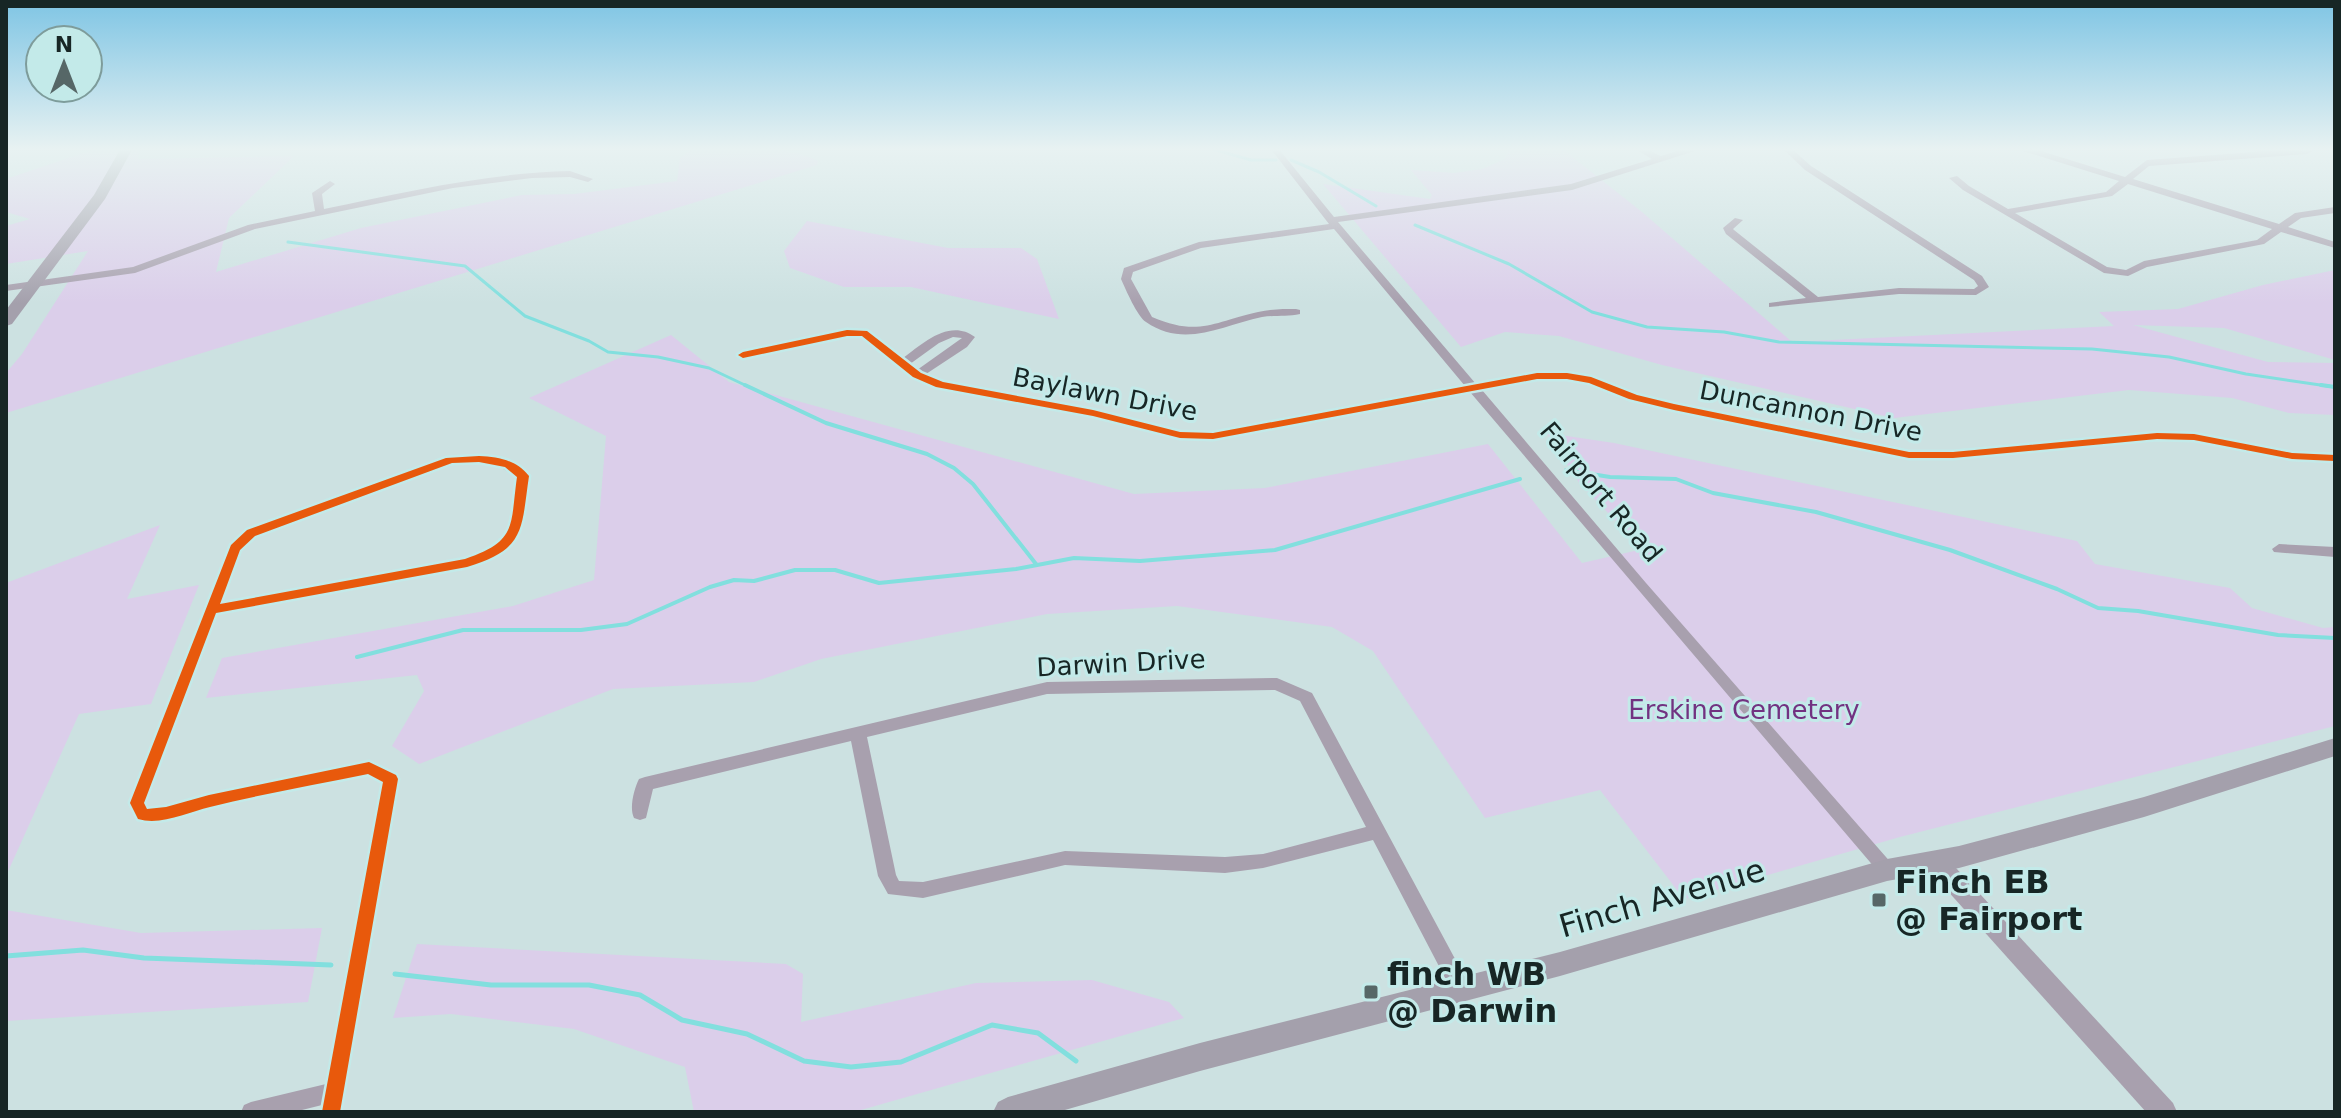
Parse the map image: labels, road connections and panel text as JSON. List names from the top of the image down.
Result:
{
  "streets": {
    "main road": ["Finch Avenue"],
    "street": [
      "Baylawn Drive",
      "Duncannon Drive",
      "Fairport Road",
      "Darwin Drive"
    ]
  },
  "crossings": [
    ["Baylawn Drive", "Duncannon Drive"],
    ["Baylawn Drive", "Fairport Road"],
    ["Duncannon Drive", "Fairport Road"],
    ["Fairport Road", "Finch Avenue"],
    ["Darwin Drive", "Finch Avenue"]
  ],
  "parks": ["Erskine Cemetery"],
  "places": {
    "transit": ["Finch EB @ Fairport", "finch WB @ Darwin"]
  },
  "north": "top"
}
